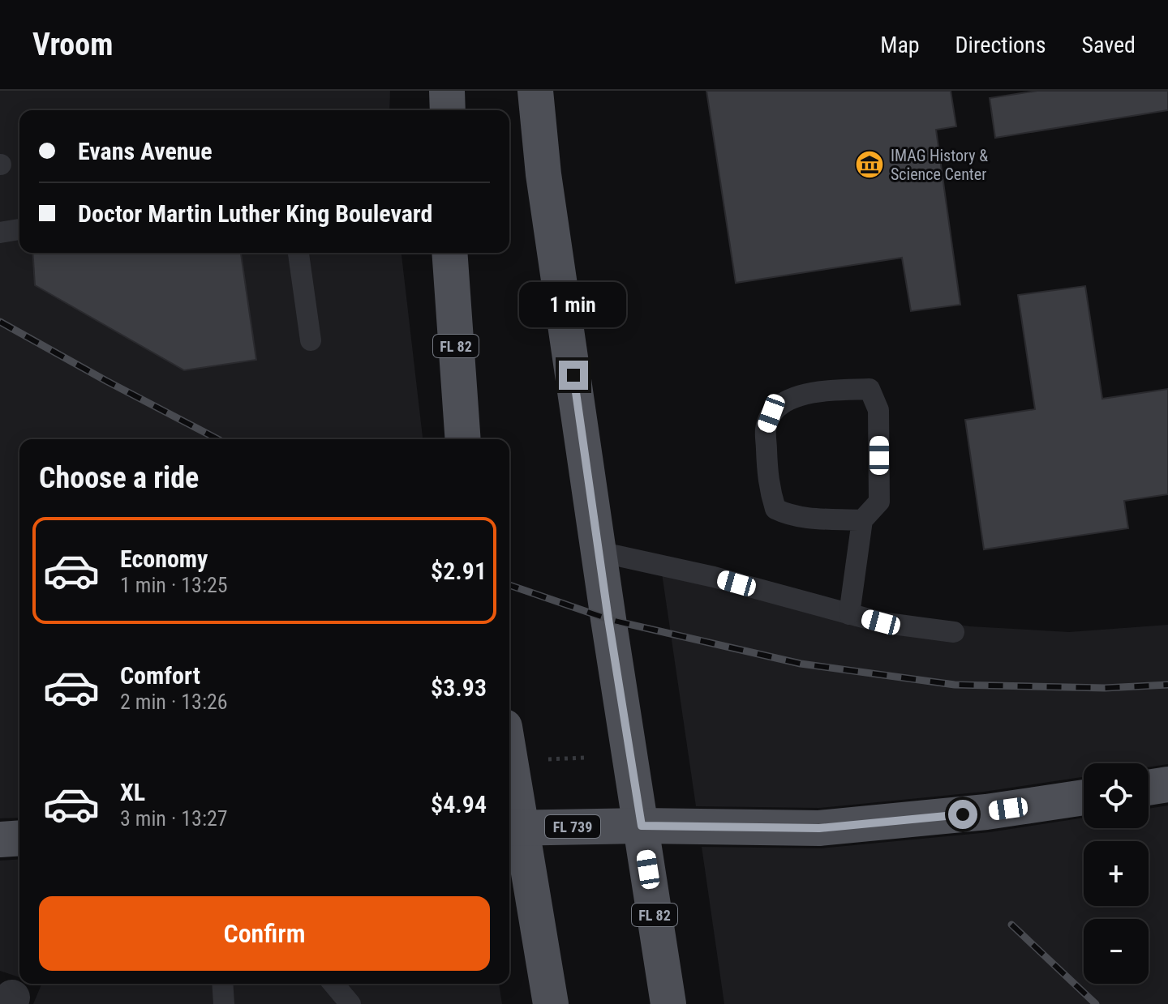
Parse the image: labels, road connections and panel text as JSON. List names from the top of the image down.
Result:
{
  "streets": {
    "main road": ["FL 82", "FL 739"]
  },
  "crossings": [
    ["FL 82", "FL 739"]
  ],
  "places": {
    "museum": ["IMAG History & Science Center"]
  },
  "page": {
    "header": "Vroom",
    "nav": ["Map", "Directions", "Saved"],
    "banner": ["Evans Avenue", "Doctor Martin Luther King Boulevard"],
    "bubble": "1 min",
    "heading": "Choose a ride",
    "list": [
      {
        "name": "Economy",
        "note": "1 min · 13:25",
        "value": "$2.91"
      },
      {
        "name": "Comfort",
        "note": "2 min · 13:26",
        "value": "$3.93"
      },
      {
        "name": "XL",
        "note": "3 min · 13:27",
        "value": "$4.94"
      }
    ],
    "map_buttons": ["+", "−"],
    "buttons": "Confirm"
  }
}
